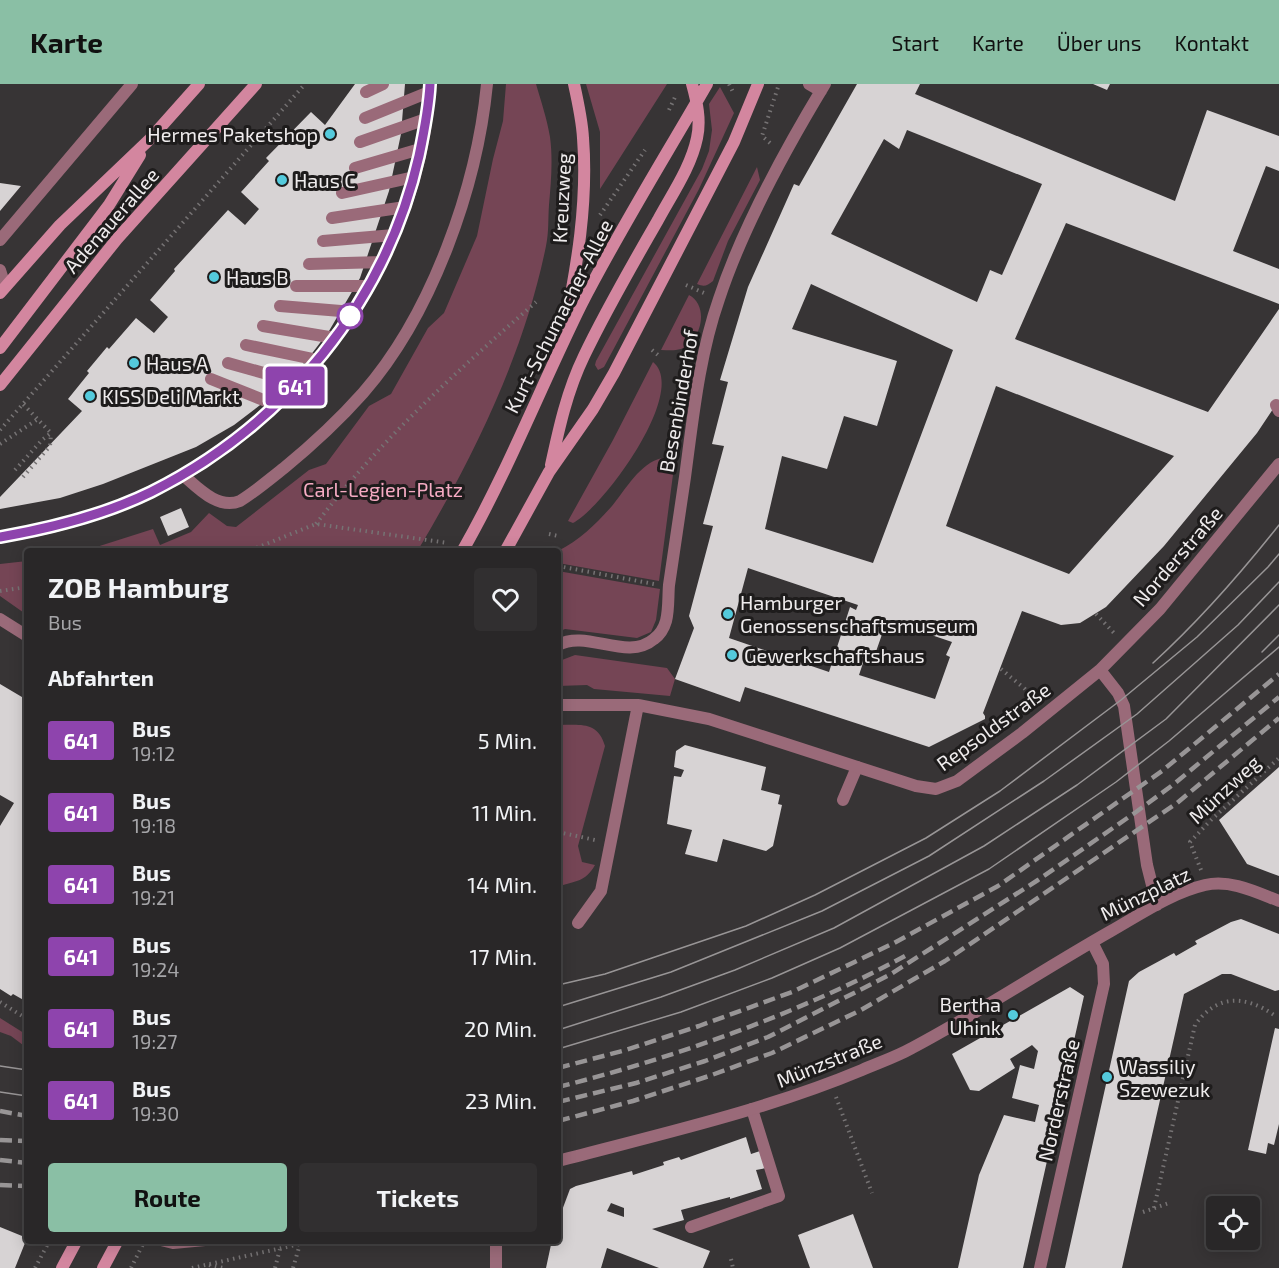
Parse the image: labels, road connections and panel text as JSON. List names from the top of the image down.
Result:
{
  "streets": {
    "main road": ["Kreuzweg", "Adenauerallee", "Kurt-Schumacher-Allee"],
    "street": [
      "Besenbinderhof",
      "Norderstraße",
      "Repsoldstraße",
      "Münzplatz",
      "Münzstraße"
    ],
    "path": ["Münzweg"]
  },
  "crossings": [
    ["Kreuzweg", "Kurt-Schumacher-Allee"],
    ["Norderstraße", "Repsoldstraße"],
    ["Norderstraße", "Münzplatz"],
    ["Norderstraße", "Münzstraße"],
    ["Münzweg", "Münzplatz"],
    ["Münzplatz", "Münzstraße"]
  ],
  "parks": ["Carl-Legien-Platz"],
  "places": [
    "Hermes Paketshop",
    "Haus C",
    "Haus B",
    "Haus A",
    "KISS Deli Markt",
    "Hamburger Genossenschaftsmuseum",
    "Gewerkschaftshaus",
    "Bertha Uhink",
    "Wassiliy Szewezuk"
  ],
  "lines": ["bus line 641"],
  "page": {
    "header": "Karte",
    "nav": [
      "Start",
      "Karte",
      "Über uns",
      "Kontakt"
    ],
    "on_map": "641",
    "heading": [
      ["ZOB Hamburg", "Bus"],
      "Abfahrten"
    ],
    "list": [
      {
        "mark": "641",
        "name": "Bus",
        "note": "19:12",
        "value": "5 Min."
      },
      {
        "mark": "641",
        "name": "Bus",
        "note": "19:18",
        "value": "11 Min."
      },
      {
        "mark": "641",
        "name": "Bus",
        "note": "19:21",
        "value": "14 Min."
      },
      {
        "mark": "641",
        "name": "Bus",
        "note": "19:24",
        "value": "17 Min."
      },
      {
        "mark": "641",
        "name": "Bus",
        "note": "19:27",
        "value": "20 Min."
      },
      {
        "mark": "641",
        "name": "Bus",
        "note": "19:30",
        "value": "23 Min."
      }
    ],
    "buttons": ["Route", "Tickets"]
  }
}
